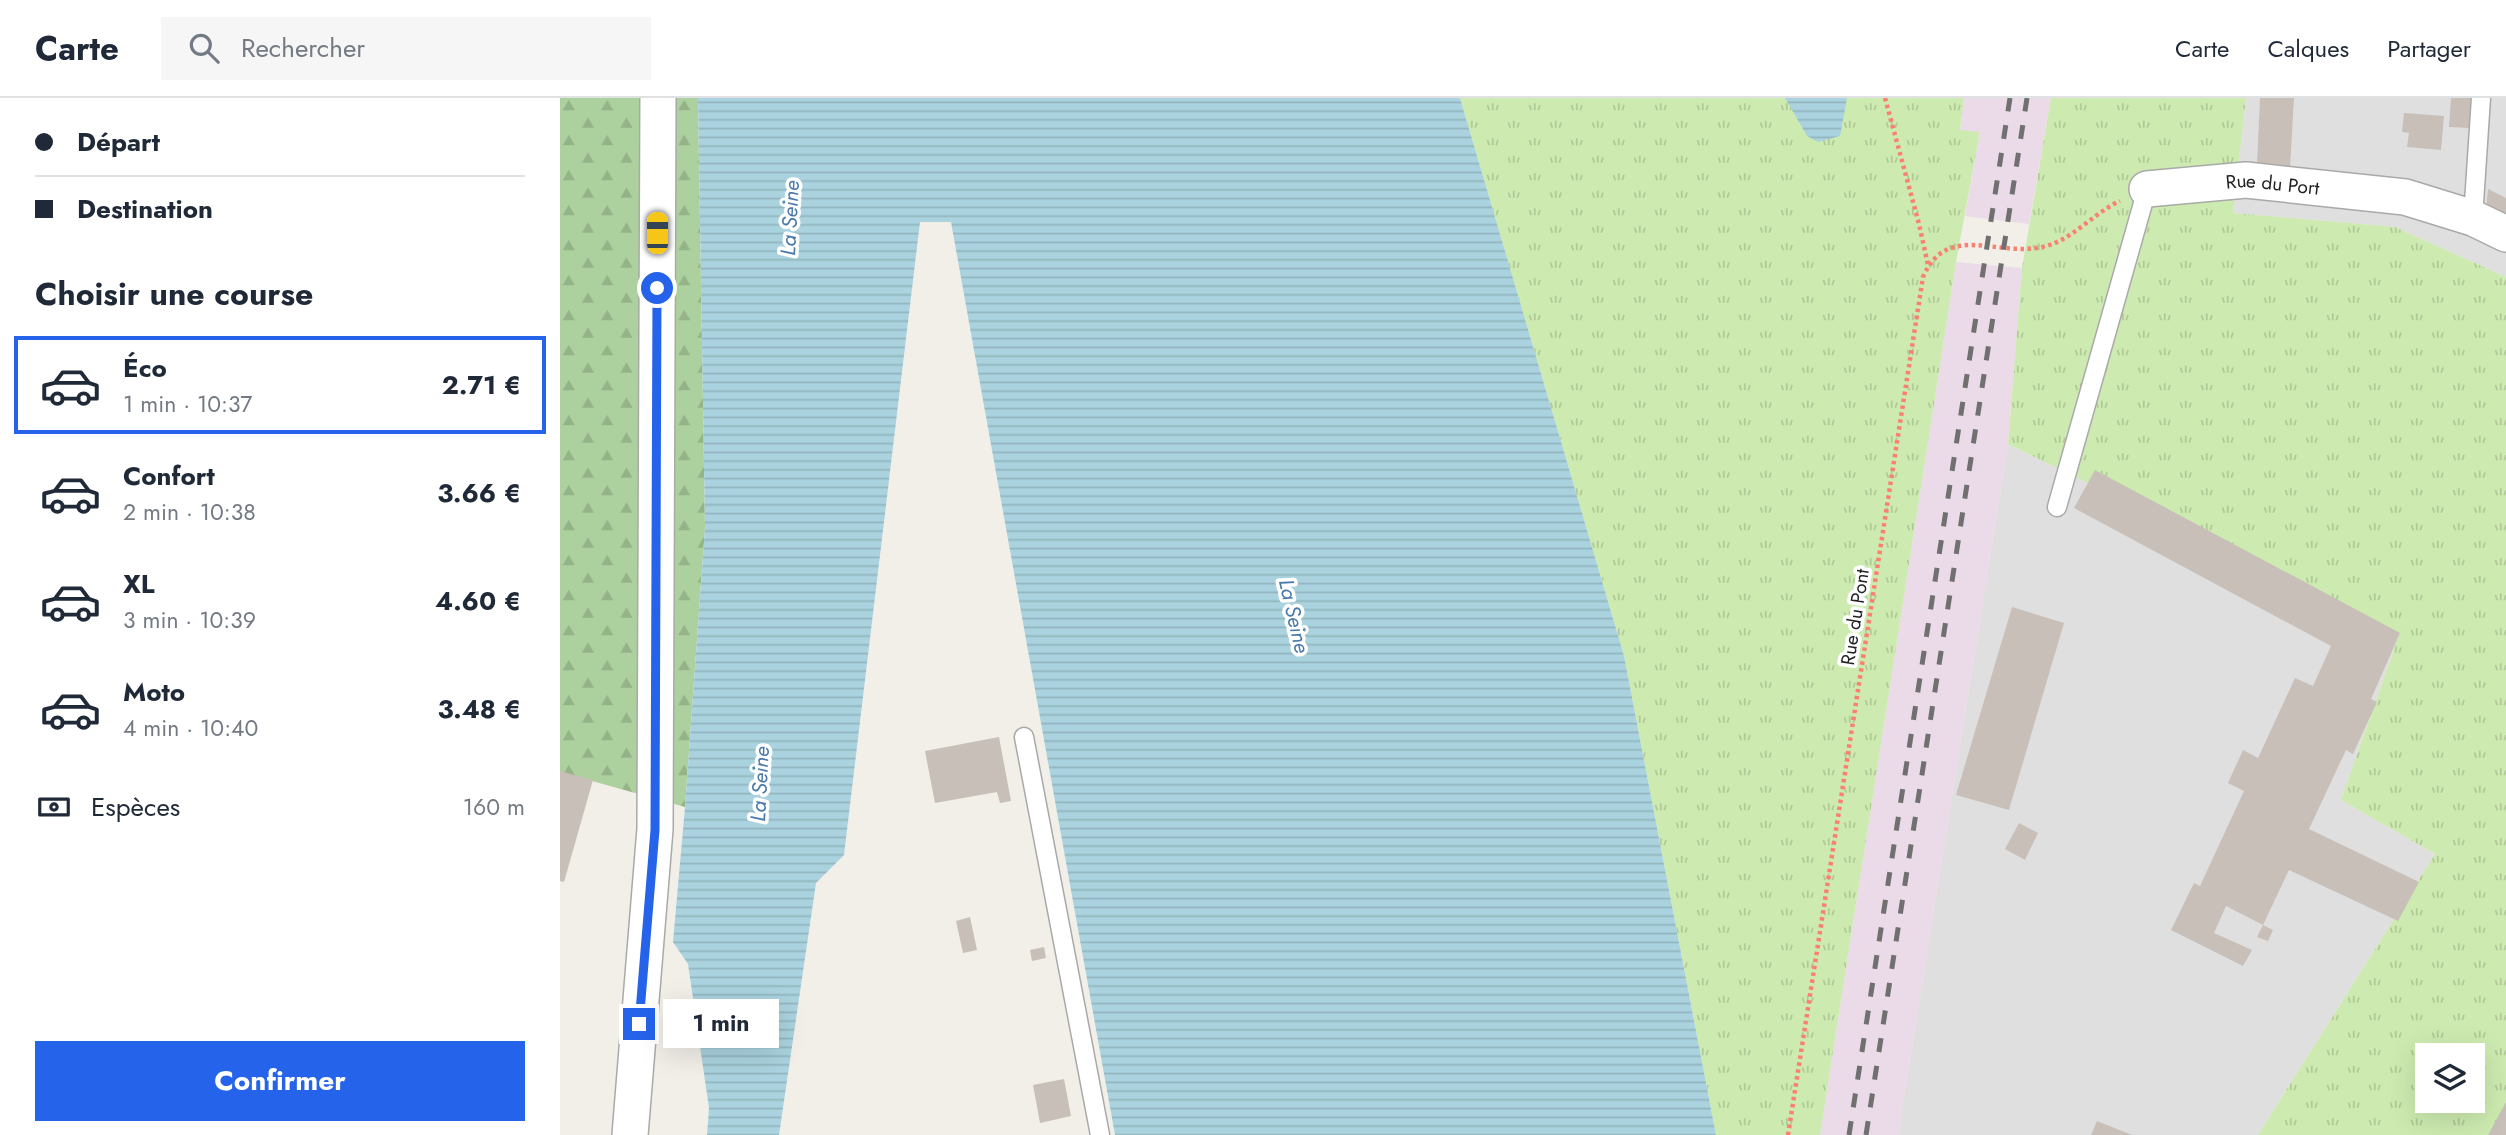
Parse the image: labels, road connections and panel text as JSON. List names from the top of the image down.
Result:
{
  "streets": {
    "street": ["Rue du Port"],
    "path": ["Rue du Pont"]
  },
  "water": ["La Seine"],
  "page": {
    "header": "Carte",
    "search": "Rechercher",
    "nav": ["Carte", "Calques", "Partager"],
    "banner": ["Départ", "Destination"],
    "heading": "Choisir une course",
    "list": [
      {
        "name": "Éco",
        "note": "1 min · 10:37",
        "value": "2.71 €"
      },
      {
        "name": "Confort",
        "note": "2 min · 10:38",
        "value": "3.66 €"
      },
      {
        "name": "XL",
        "note": "3 min · 10:39",
        "value": "4.60 €"
      },
      {
        "name": "Moto",
        "note": "4 min · 10:40",
        "value": "3.48 €"
      }
    ],
    "pay": ["Espèces", "160 m"],
    "bubble": "1 min",
    "buttons": "Confirmer"
  }
}
